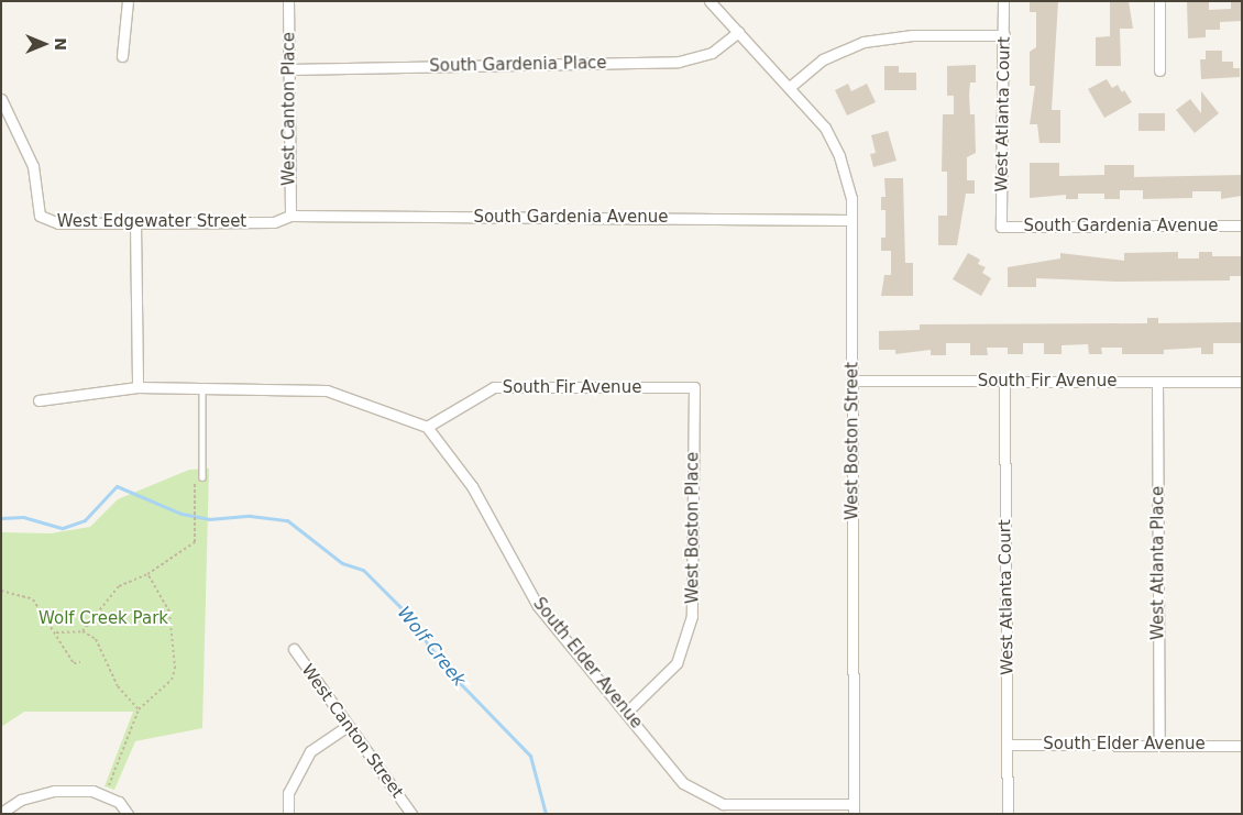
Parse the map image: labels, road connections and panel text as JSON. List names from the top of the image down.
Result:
{
  "streets": {
    "street": [
      "South Gardenia Place",
      "West Canton Place",
      "West Atlanta Court",
      "South Gardenia Avenue",
      "West Edgewater Street",
      "South Fir Avenue",
      "West Boston Street",
      "West Boston Place",
      "West Atlanta Place",
      "South Elder Avenue",
      "West Canton Street"
    ]
  },
  "crossings": [
    ["South Gardenia Place", "West Canton Place"],
    ["West Canton Place", "South Gardenia Avenue"],
    ["West Canton Place", "West Edgewater Street"],
    ["West Atlanta Court", "South Gardenia Avenue"],
    ["West Atlanta Court", "South Fir Avenue"],
    ["West Atlanta Court", "South Elder Avenue"],
    ["South Gardenia Avenue", "West Edgewater Street"],
    ["South Gardenia Avenue", "West Boston Street"],
    ["South Fir Avenue", "West Boston Street"],
    ["South Fir Avenue", "West Boston Place"],
    ["South Fir Avenue", "West Atlanta Place"],
    ["South Fir Avenue", "South Elder Avenue"],
    ["West Boston Street", "South Elder Avenue"],
    ["West Boston Place", "South Elder Avenue"],
    ["West Atlanta Place", "South Elder Avenue"]
  ],
  "water": ["Wolf Creek"],
  "parks": ["Wolf Creek Park"],
  "north": "right"
}
